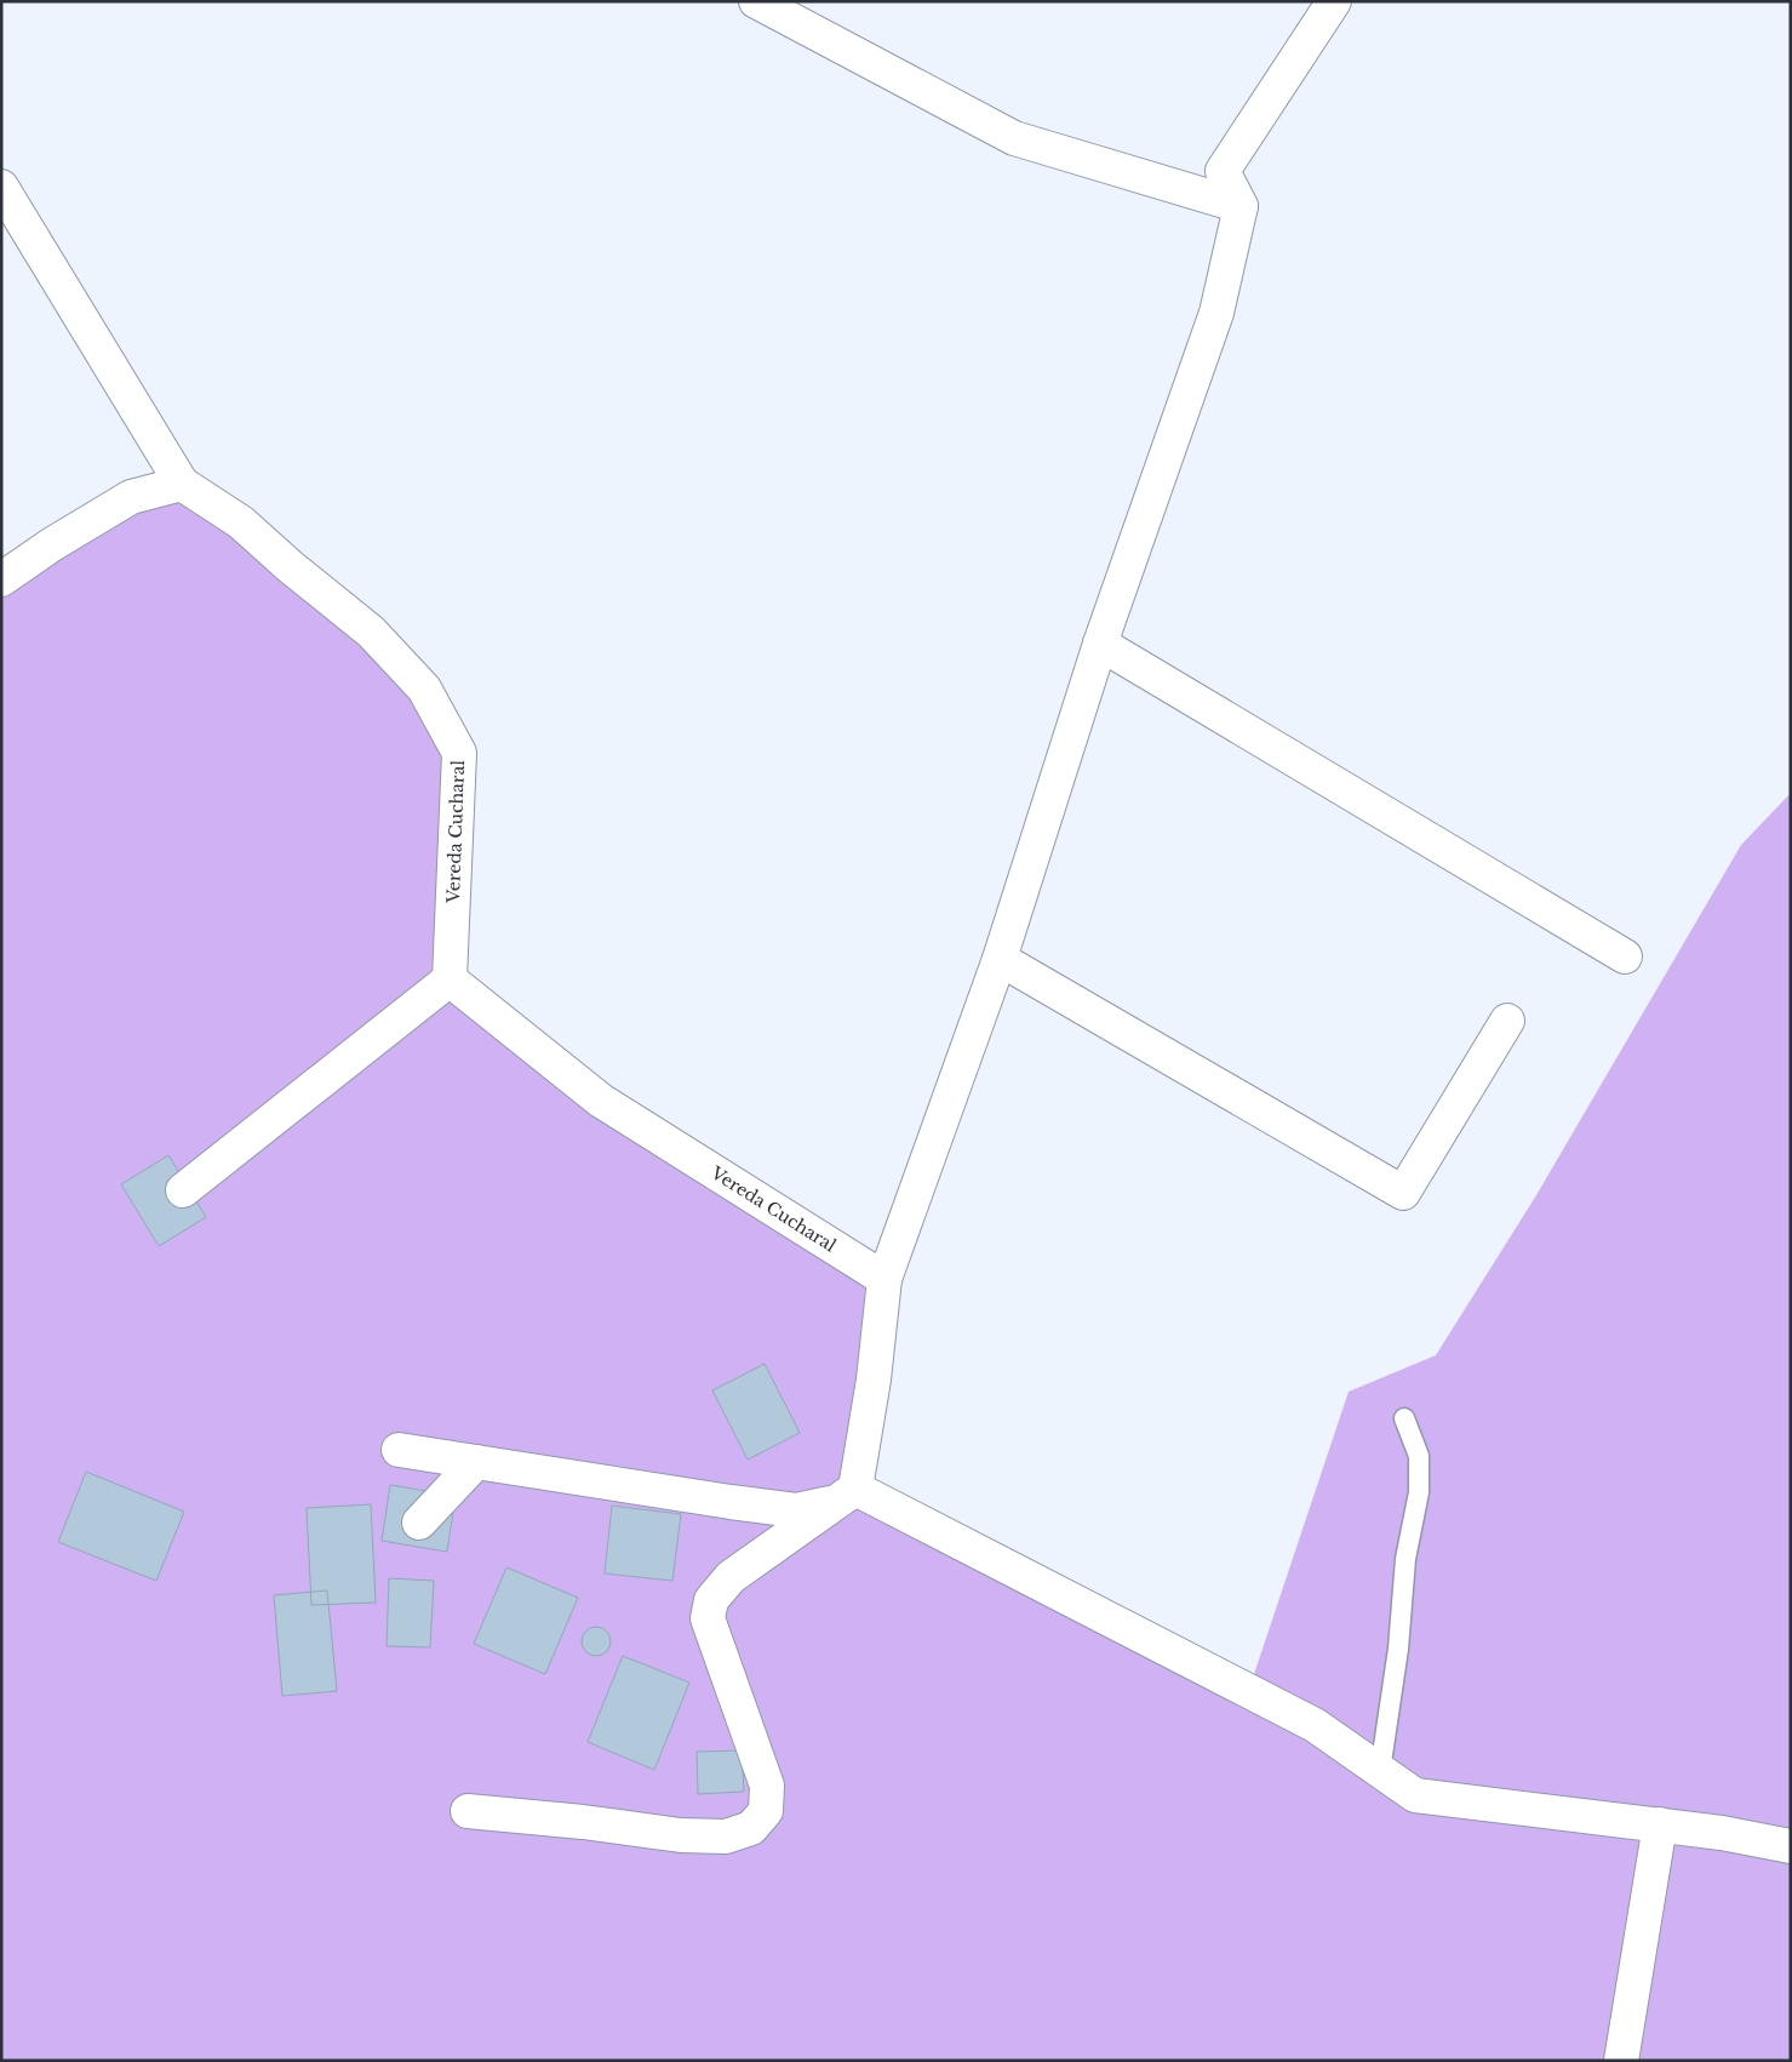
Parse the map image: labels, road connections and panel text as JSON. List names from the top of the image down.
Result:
{
  "streets": {
    "street": ["Vereda Cucharal"]
  }
}
